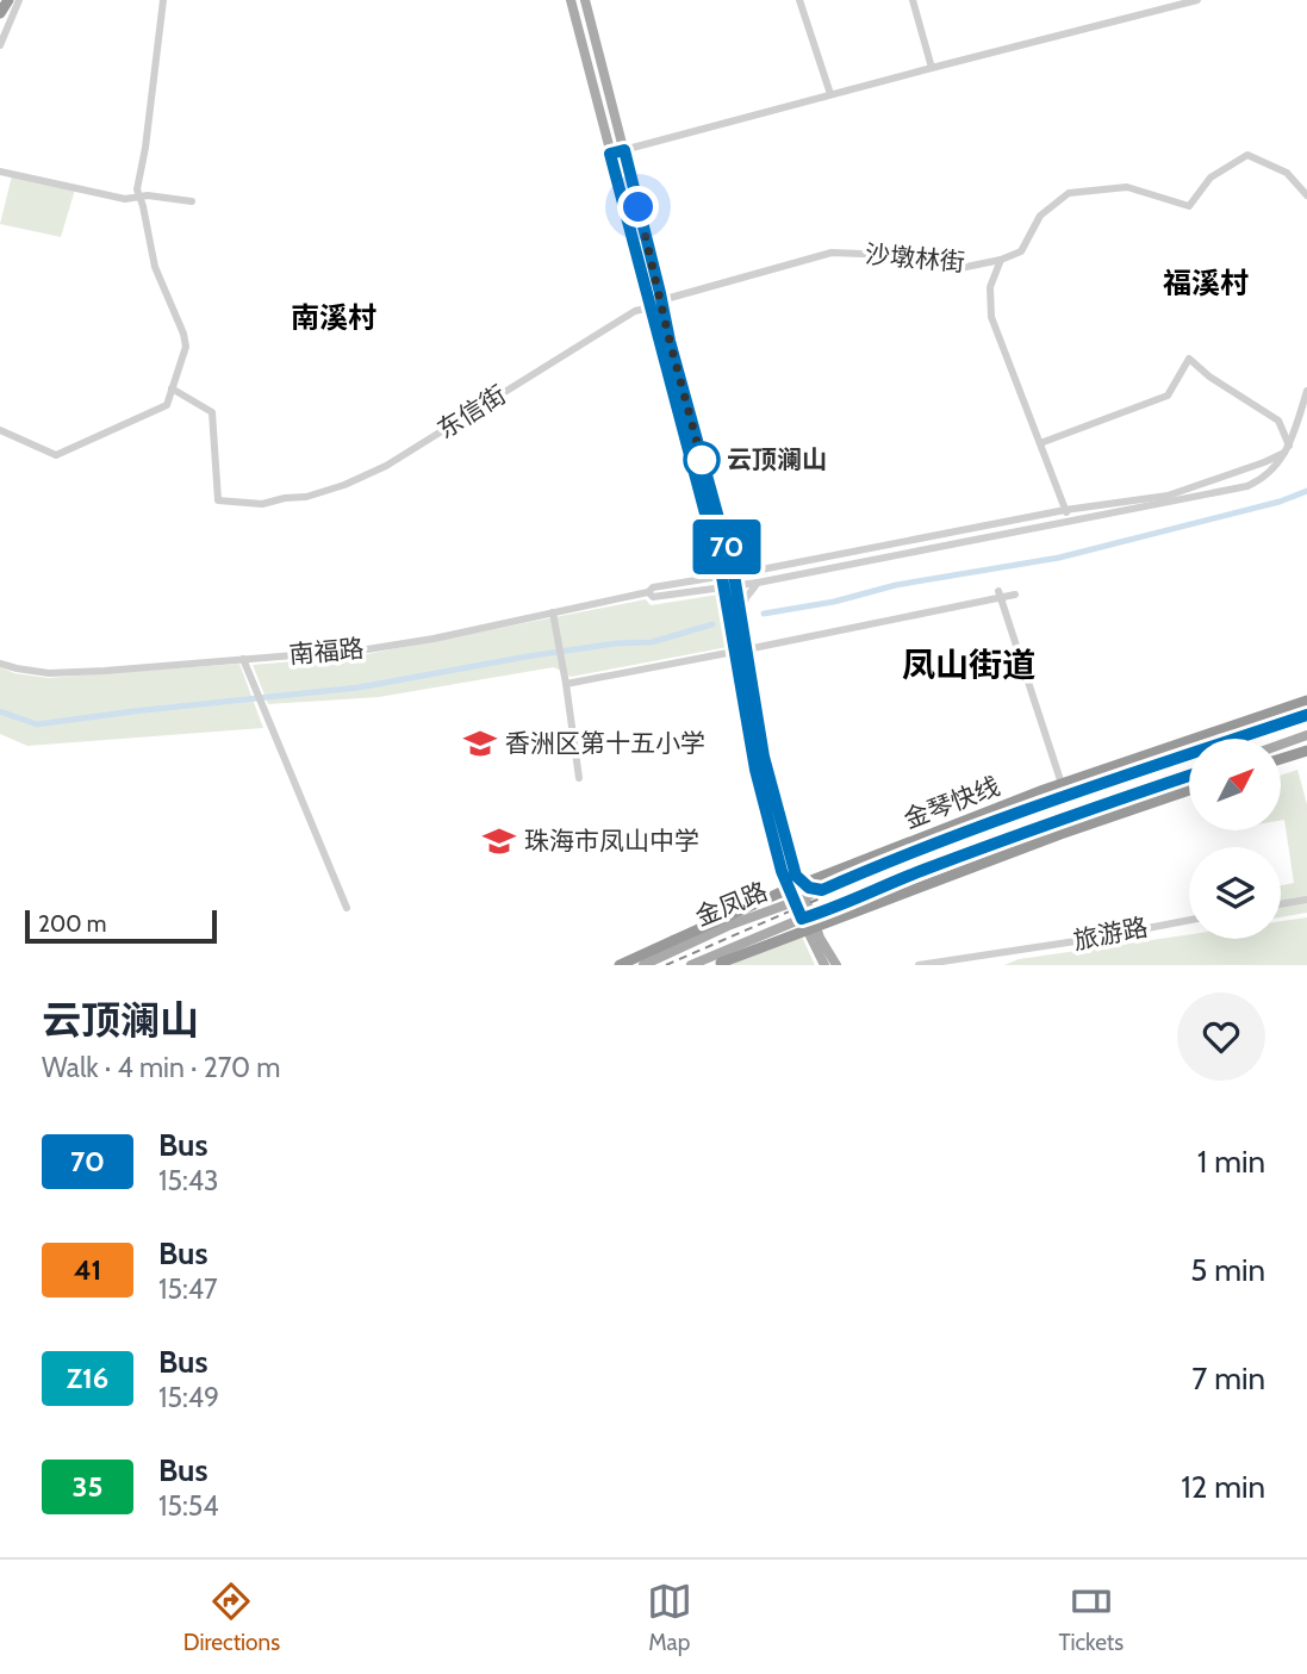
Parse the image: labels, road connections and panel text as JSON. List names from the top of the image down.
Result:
{
  "streets": {
    "highway": ["金琴快线"],
    "main road": ["金凤路"],
    "street": [
      "沙墩林街",
      "东信街",
      "南福路",
      "旅游路"
    ]
  },
  "districts": ["福溪村", "南溪村", "凤山街道"],
  "places": {
    "other": ["云顶澜山"],
    "school or university": ["香洲区第十五小学", "珠海市凤山中学"]
  },
  "lines": ["bus line 70"],
  "scale_bar": "200 m",
  "north": "top right",
  "page": {
    "on_map": "70",
    "scale": "200 m",
    "heading": ["云顶澜山", "Walk · 4 min · 270 m"],
    "list": [
      {
        "mark": "70",
        "name": "Bus",
        "note": "15:43",
        "value": "1 min"
      },
      {
        "mark": "41",
        "name": "Bus",
        "note": "15:47",
        "value": "5 min"
      },
      {
        "mark": "Z16",
        "name": "Bus",
        "note": "15:49",
        "value": "7 min"
      },
      {
        "mark": "35",
        "name": "Bus",
        "note": "15:54",
        "value": "12 min"
      }
    ],
    "tabs": ["Directions", "Map", "Tickets"]
  }
}
